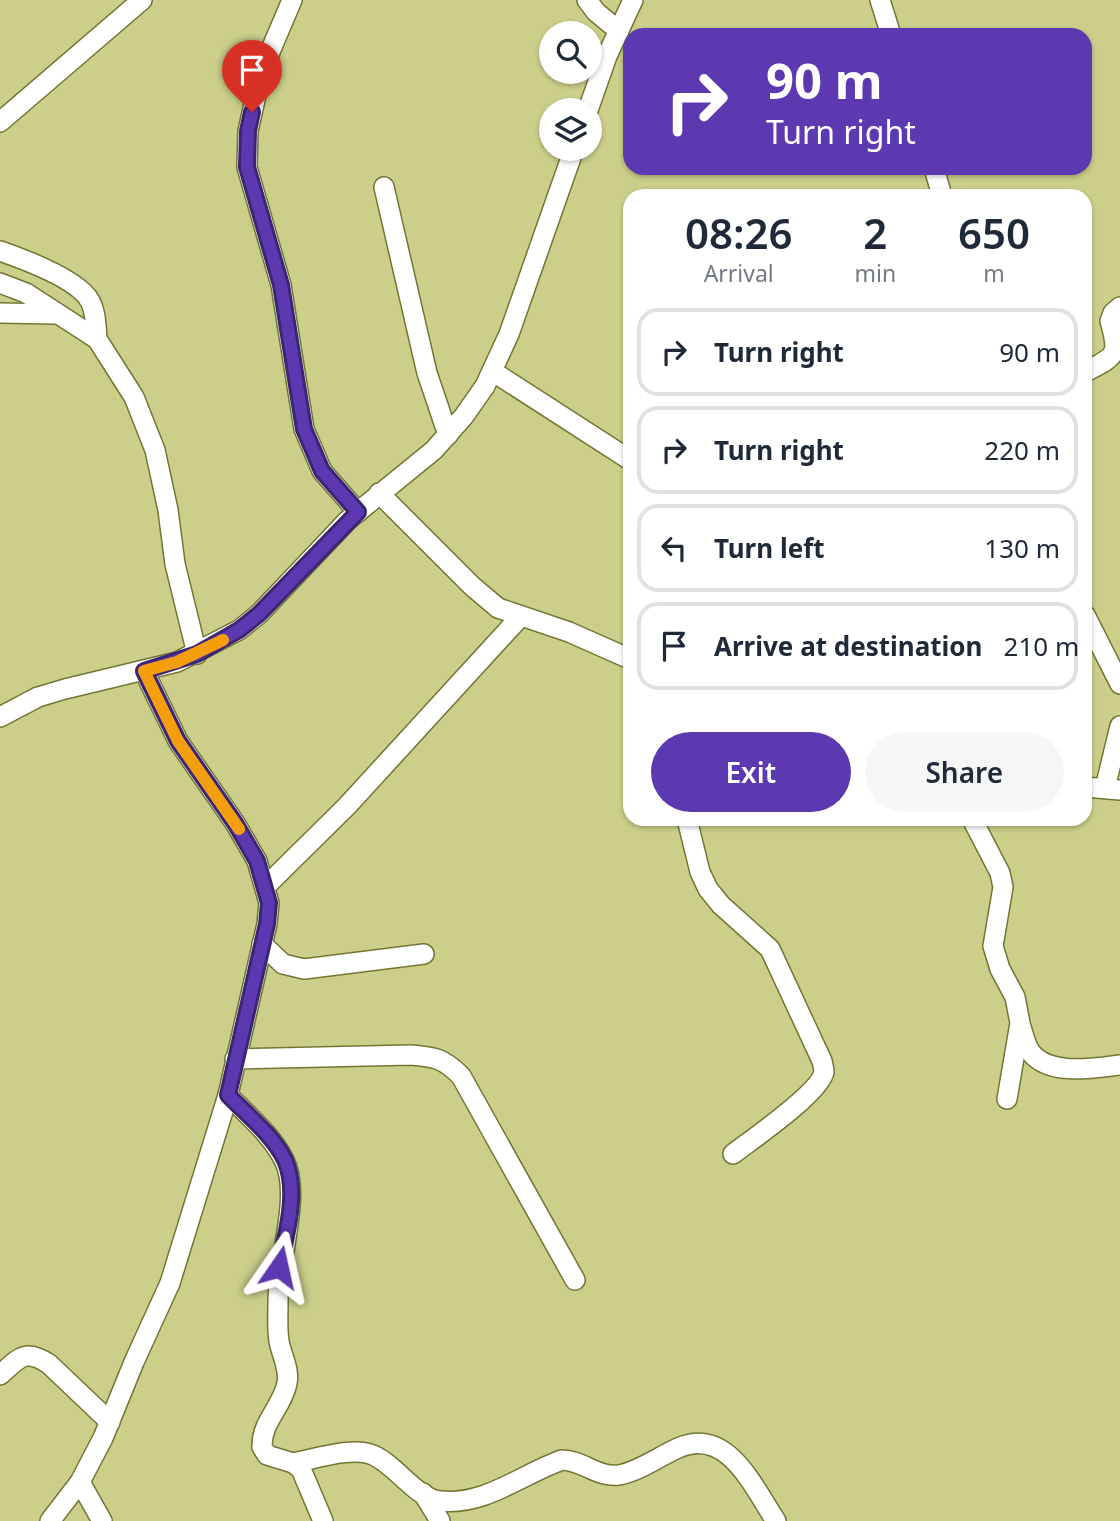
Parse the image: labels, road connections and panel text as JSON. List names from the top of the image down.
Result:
{
  "page": {
    "turn": ["90 m", "Turn right"],
    "eta": [
      "08:26",
      "Arrival",
      "2",
      "min",
      "650",
      "m"
    ],
    "list": [
      {
        "name": "Turn right",
        "value": "90 m"
      },
      {
        "name": "Turn right",
        "value": "220 m"
      },
      {
        "name": "Turn left",
        "value": "130 m"
      },
      {
        "name": "Arrive at destination",
        "value": "210 m"
      }
    ],
    "buttons": ["Exit", "Share"]
  }
}
